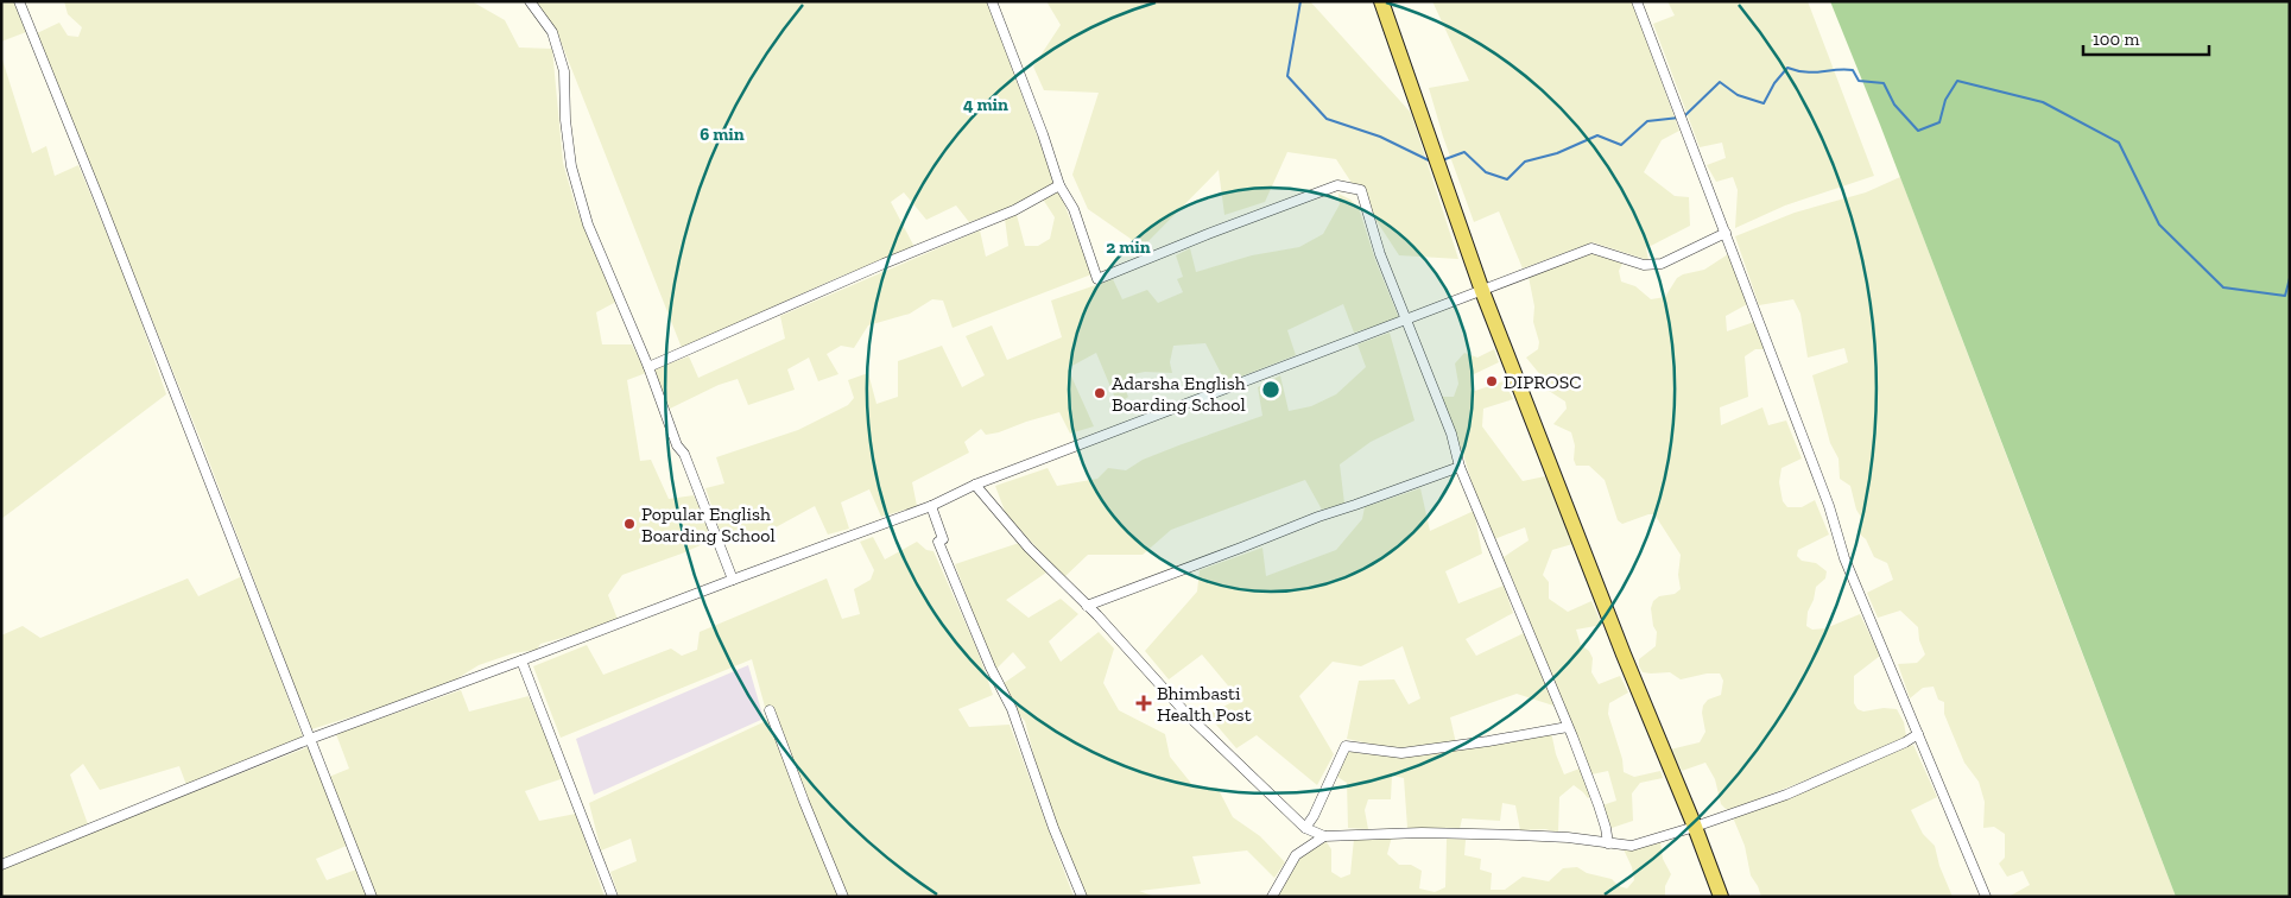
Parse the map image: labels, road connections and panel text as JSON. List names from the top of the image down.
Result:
{
  "places": {
    "other": ["DIPROSC", "Adarsha English Boarding School", "Popular English Boarding School"],
    "health": ["Bhimbasti Health Post"]
  },
  "scale_bar": "100 m",
  "rings": ["4 min", "6 min", "2 min"]
}
